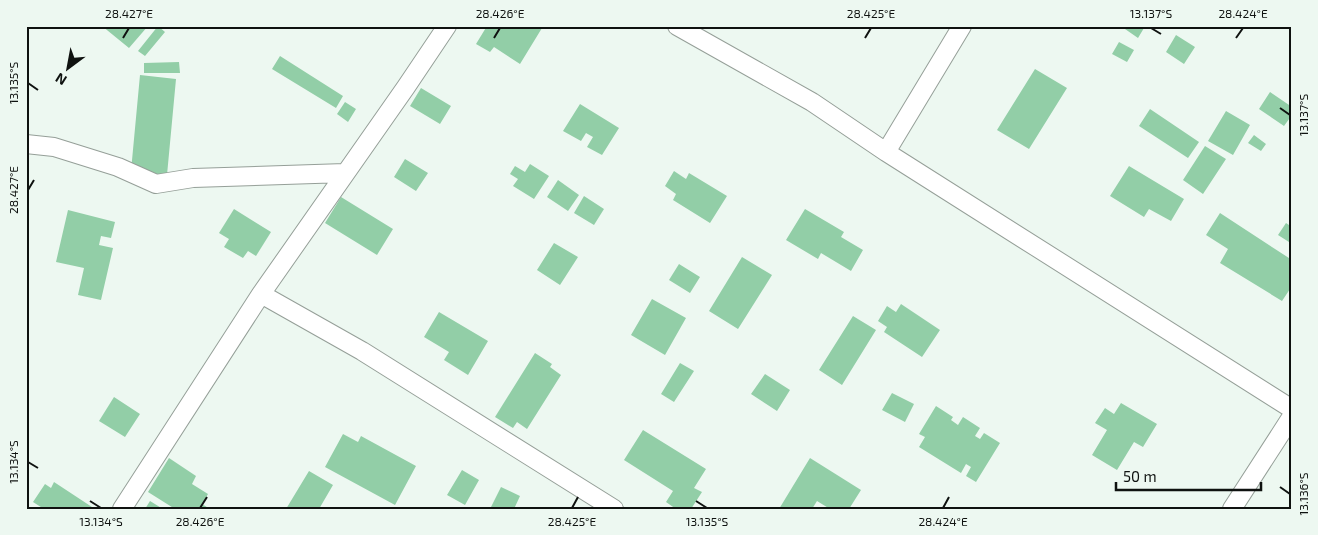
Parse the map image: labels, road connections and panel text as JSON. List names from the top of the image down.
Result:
{
  "scale_bar": "50 m",
  "north": "bottom left",
  "coordinates": [
    "28.427°E",
    "28.426°E",
    "28.425°E",
    "13.137°S",
    "28.424°E",
    "13.135°S",
    "13.134°S",
    "13.136°S"
  ]
}
